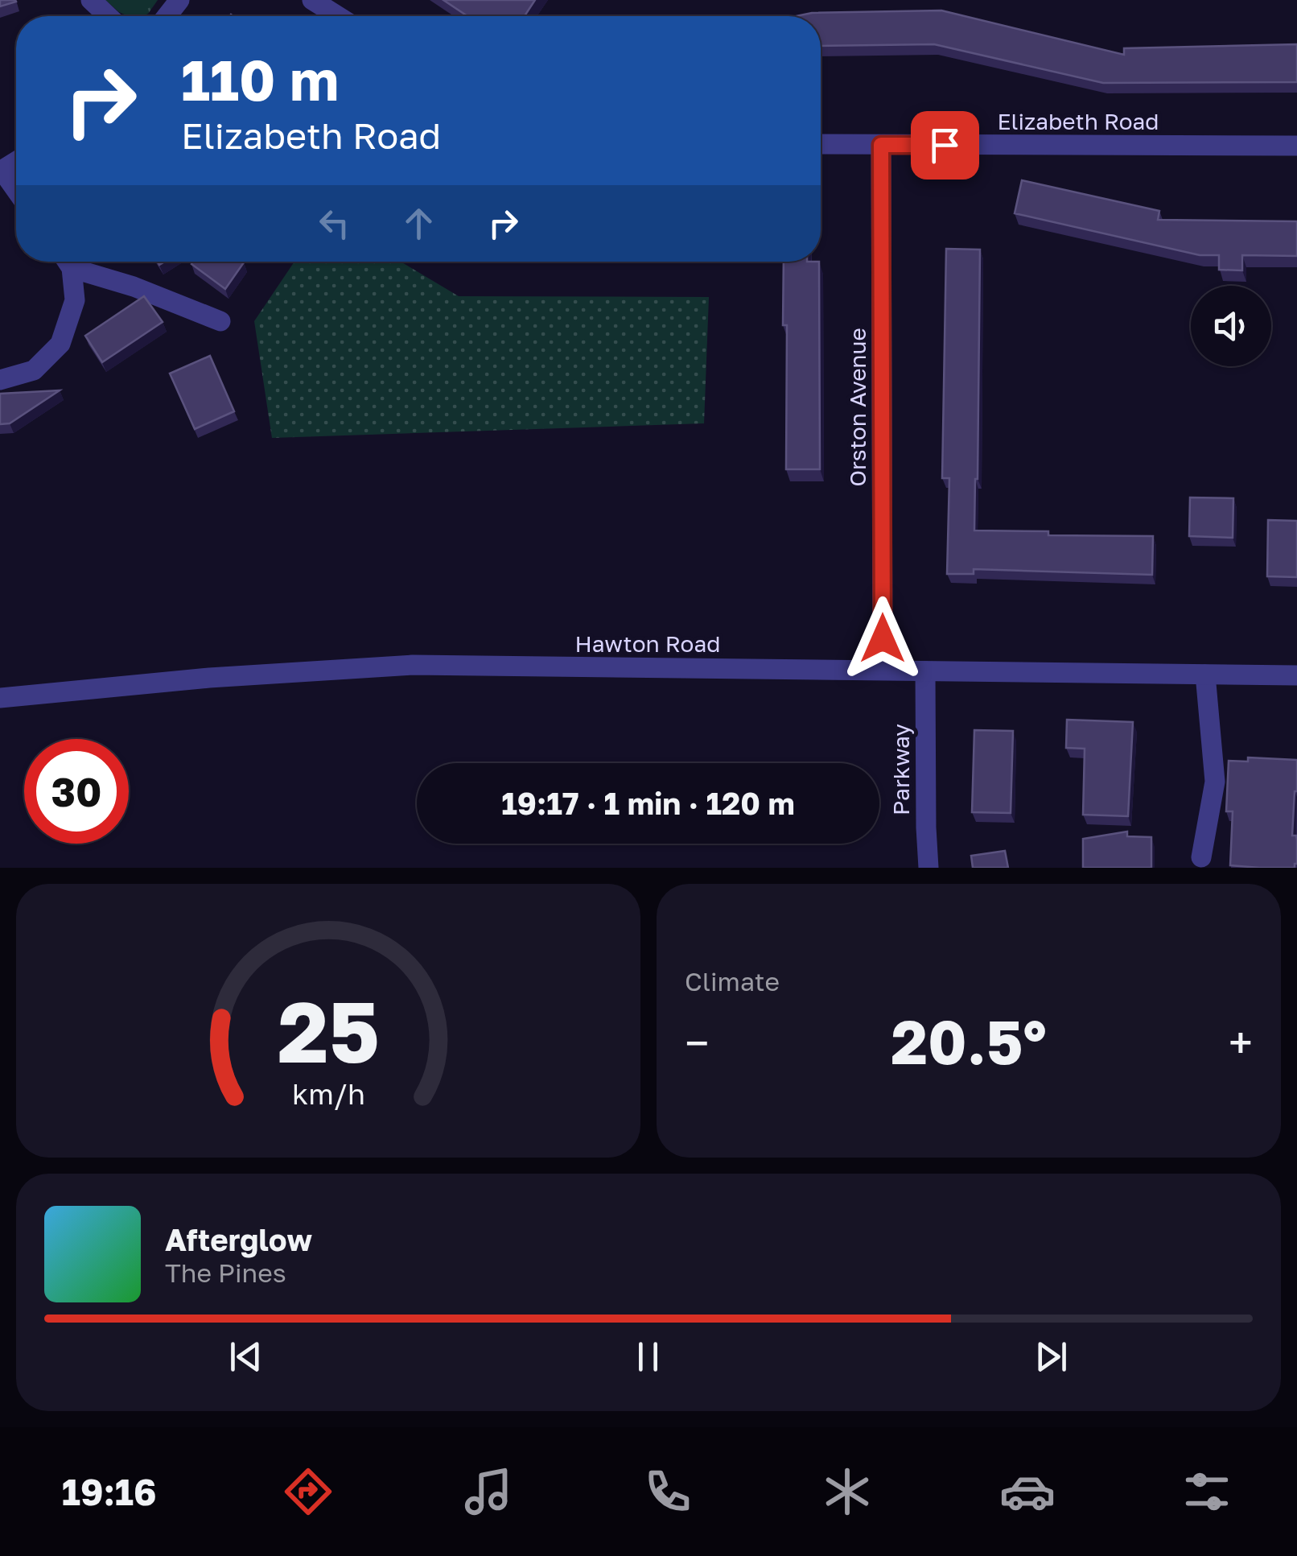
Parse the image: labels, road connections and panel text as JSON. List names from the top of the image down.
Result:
{
  "streets": {
    "street": [
      "Elizabeth Road",
      "Orston Avenue",
      "Hawton Road",
      "Parkway"
    ]
  },
  "crossings": [
    ["Elizabeth Road", "Orston Avenue"],
    ["Orston Avenue", "Hawton Road"],
    ["Hawton Road", "Parkway"]
  ],
  "page": {
    "turn": ["110 m", "Elizabeth Road"],
    "limit": "30",
    "trip": "19:17 · 1 min · 120 m",
    "tile": "Climate",
    "heat": ["−", "20.5°", "+"],
    "song": ["Afterglow", "The Pines"],
    "tabs": "19:16",
    "gauge": ["25", "km/h"]
  }
}
